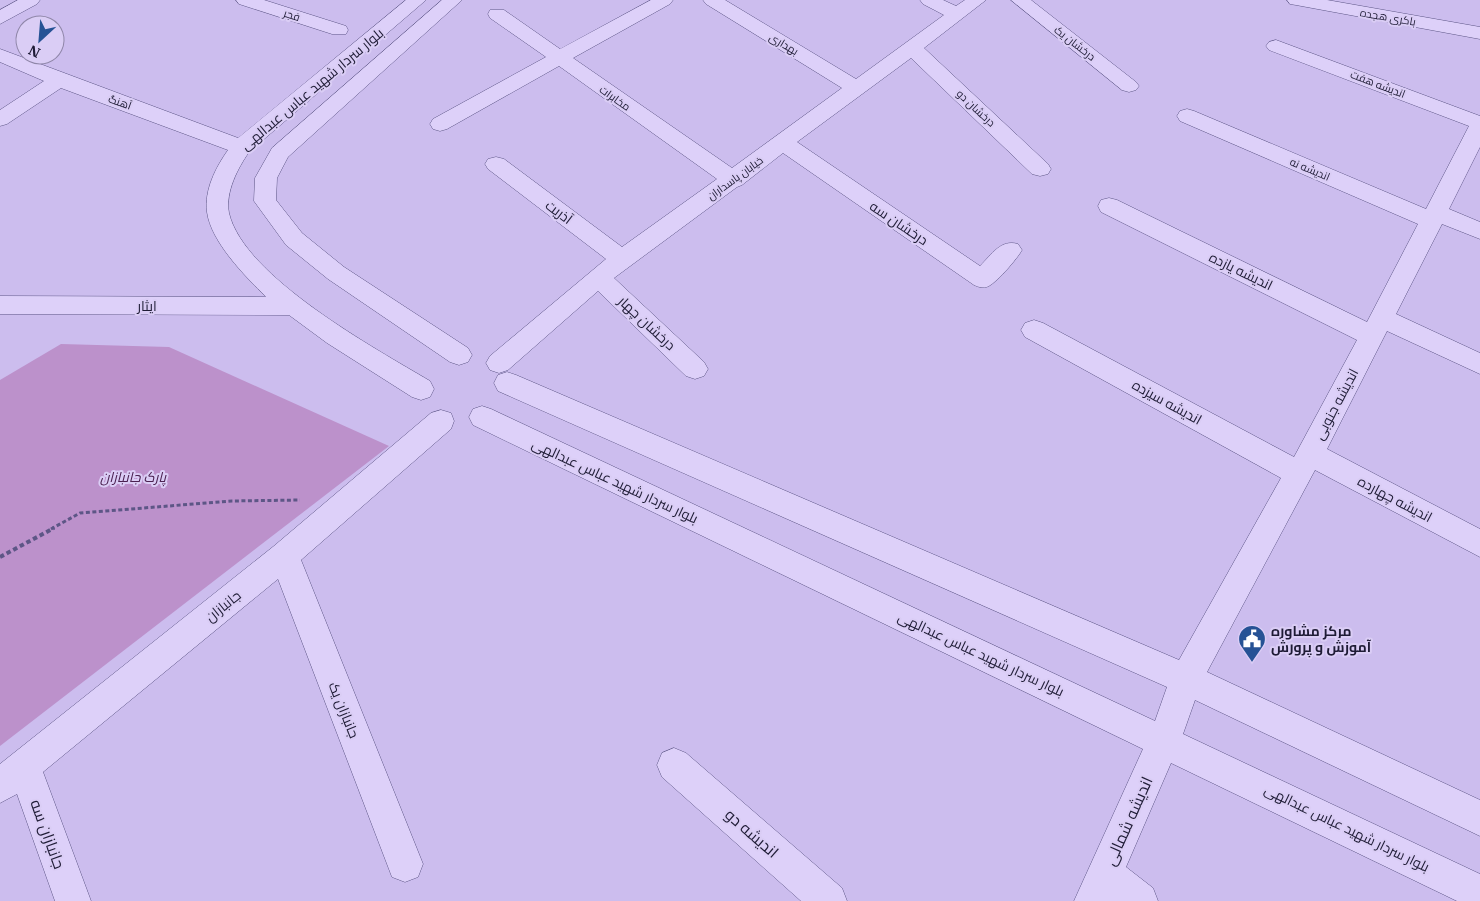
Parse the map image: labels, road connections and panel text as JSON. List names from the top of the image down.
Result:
{
  "streets": {
    "street": [
      "فجر",
      "باکری هجده",
      "درخشان یک",
      "بهداری",
      "اندیشه هفت",
      "بلوار سردار شهید عباس عبدالهی",
      "مخابرات",
      "آهنگ",
      "درخشان دو",
      "اندیشه نه",
      "خیابان پاسداران",
      "آذریت",
      "درخشان سه",
      "اندیشه یازده",
      "ایثار",
      "درخشان چهار",
      "اندیشه سیزده",
      "اندیشه جنوبی",
      "اندیشه چهارده",
      "جانبازان",
      "جانبازان یک",
      "اندیشه شمالی",
      "اندیشه دو",
      "جانبازان سه"
    ]
  },
  "crossings": [
    ["بهداری", "خیابان پاسداران"],
    ["اندیشه هفت", "اندیشه جنوبی"],
    ["بلوار سردار شهید عباس عبدالهی", "آهنگ"],
    ["بلوار سردار شهید عباس عبدالهی", "خیابان پاسداران"],
    ["بلوار سردار شهید عباس عبدالهی", "ایثار"],
    ["بلوار سردار شهید عباس عبدالهی", "جانبازان"],
    ["بلوار سردار شهید عباس عبدالهی", "اندیشه شمالی"],
    ["مخابرات", "خیابان پاسداران"],
    ["درخشان دو", "خیابان پاسداران"],
    ["اندیشه نه", "اندیشه جنوبی"],
    ["خیابان پاسداران", "آذریت"],
    ["خیابان پاسداران", "درخشان سه"],
    ["خیابان پاسداران", "درخشان چهار"],
    ["خیابان پاسداران", "جانبازان"],
    ["اندیشه یازده", "اندیشه جنوبی"],
    ["اندیشه سیزده", "اندیشه جنوبی"],
    ["اندیشه سیزده", "اندیشه چهارده"],
    ["اندیشه جنوبی", "اندیشه چهارده"],
    ["اندیشه جنوبی", "اندیشه شمالی"],
    ["جانبازان", "جانبازان یک"],
    ["جانبازان", "جانبازان سه"]
  ],
  "parks": ["پارک جانبازان"],
  "places": {
    "public building": ["مرکز مشاوره آموزش و پرورش"]
  },
  "north": "bottom left"
}
